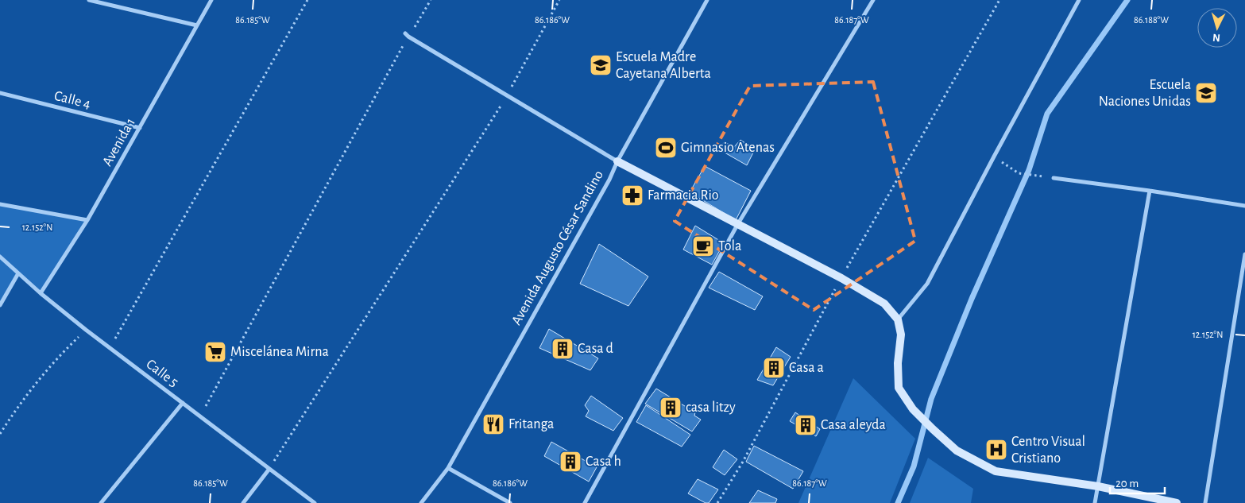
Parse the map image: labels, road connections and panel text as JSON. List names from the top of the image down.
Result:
{
  "streets": {
    "street": [
      "Calle 4",
      "Avenida 1",
      "Avenida Augusto César Sandino",
      "Calle 5"
    ]
  },
  "crossings": [
    ["Calle 4", "Avenida 1"],
    ["Avenida 1", "Calle 5"]
  ],
  "places": {
    "school or university": ["Escuela Madre Cayetana Alberta", "Escuela Naciones Unidas"],
    "sports": ["Gimnasio Atenas"],
    "pharmacy": ["Farmacia Rio"],
    "cafe": ["Tola"],
    "building": [
      "Casa d",
      "Casa a",
      "casa litzy",
      "Casa aleyda",
      "Casa h"
    ],
    "supermarket": ["Miscelánea Mirna"],
    "restaurant": ["Fritanga"],
    "hospital": ["Centro Visual Cristiano"]
  },
  "scale_bar": "20 m",
  "north": "bottom",
  "coordinates": [
    "86.185°W",
    "86.186°W",
    "86.187°W",
    "86.188°W",
    "12.152°N"
  ]
}
